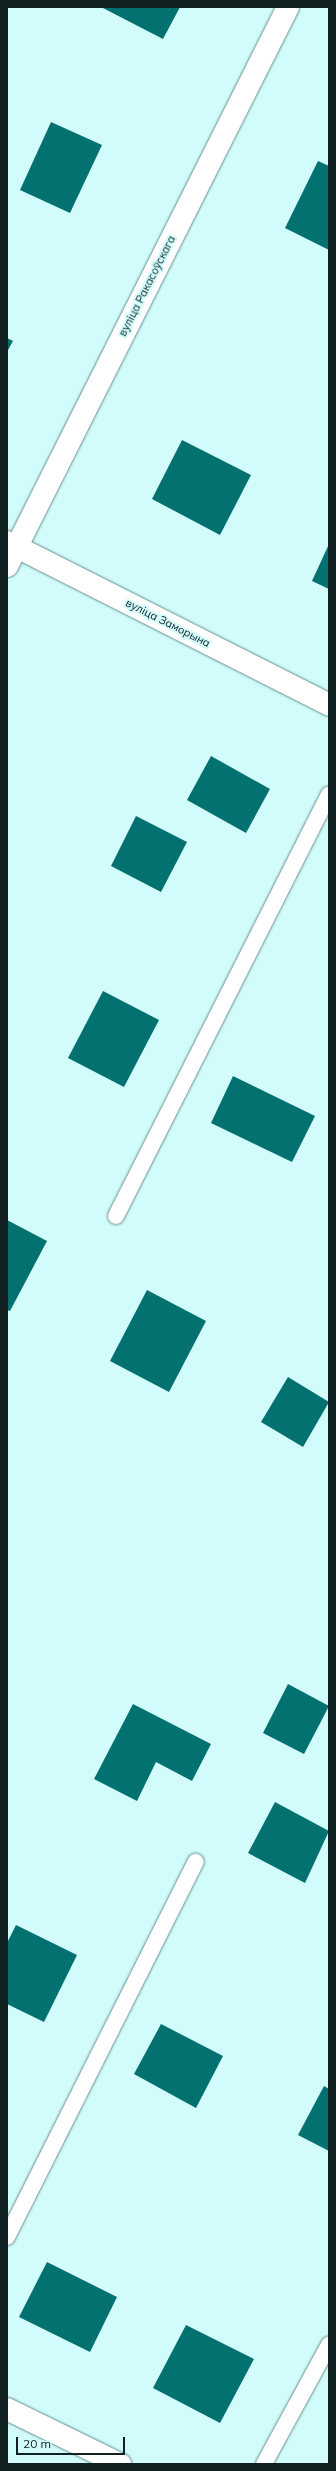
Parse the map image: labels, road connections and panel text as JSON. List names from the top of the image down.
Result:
{
  "streets": {
    "street": ["вуліца Ракасоўскага", "вуліца Заморына"]
  },
  "crossings": [
    ["вуліца Ракасоўскага", "вуліца Заморына"]
  ],
  "scale_bar": "20 m"
}
